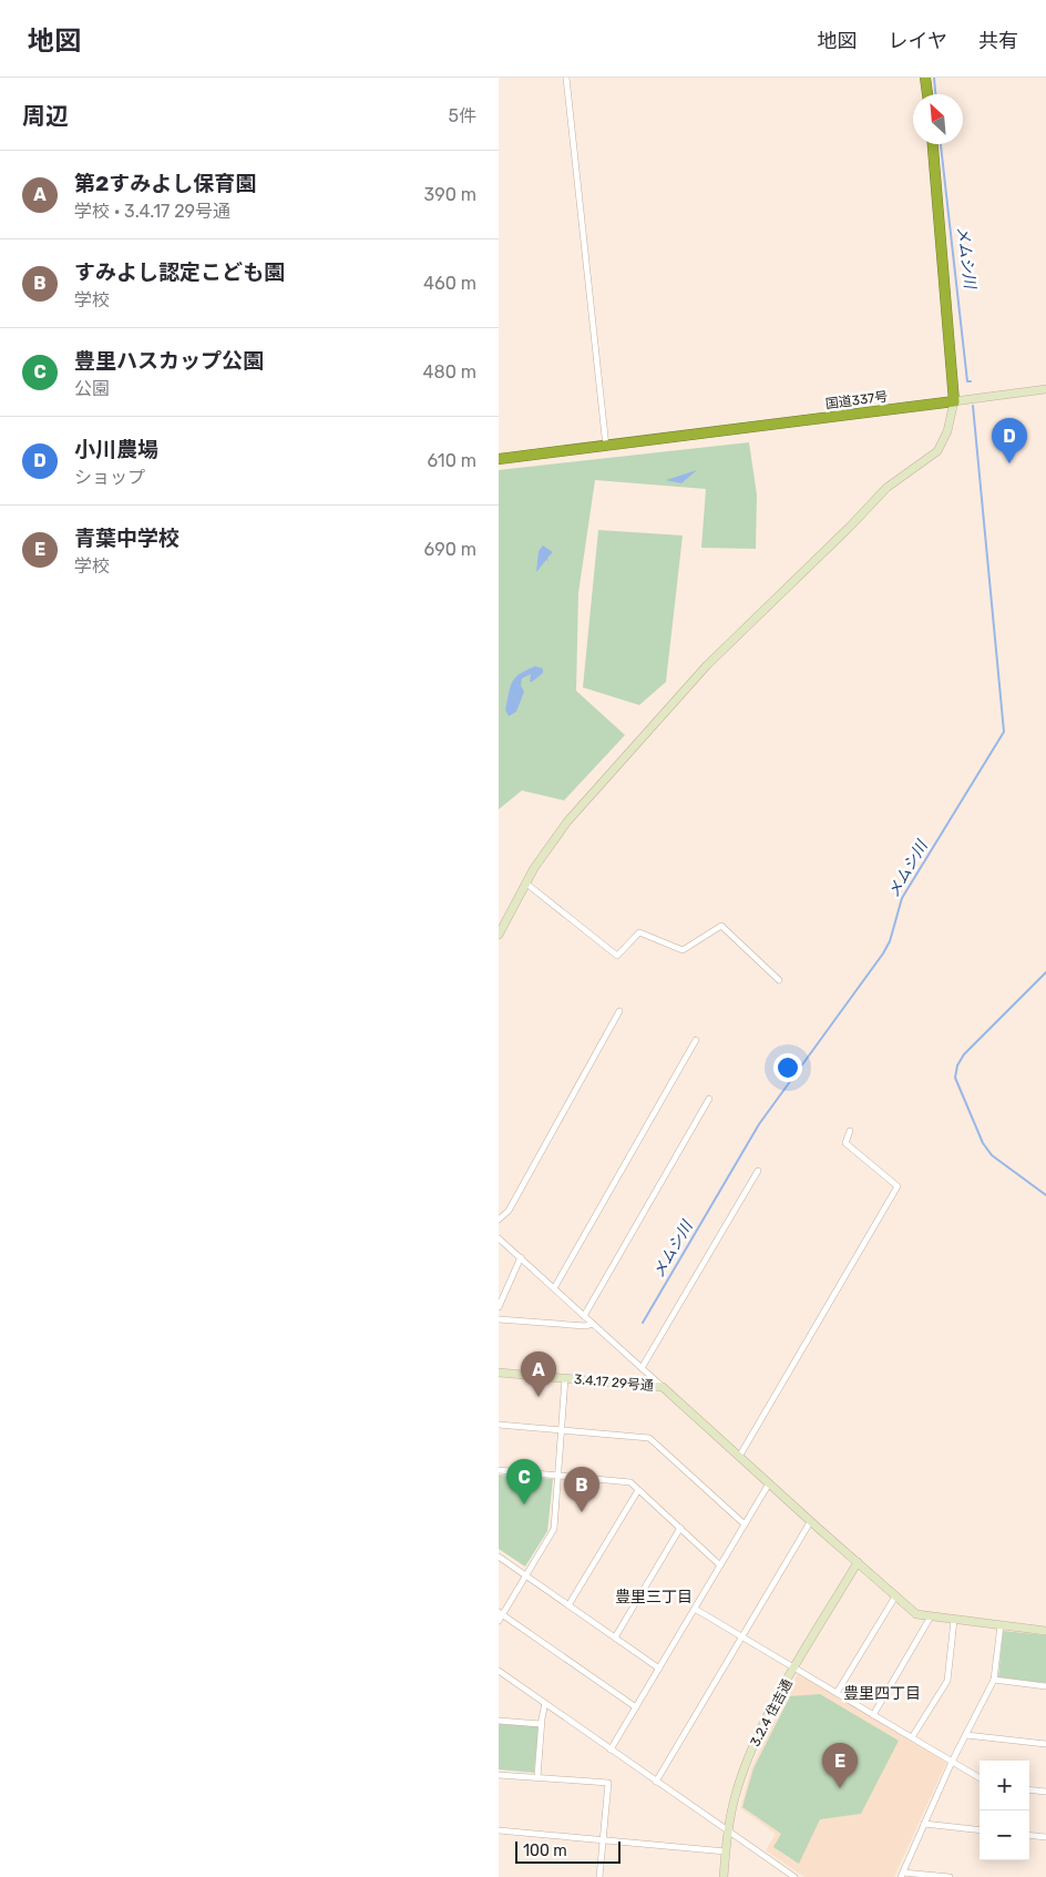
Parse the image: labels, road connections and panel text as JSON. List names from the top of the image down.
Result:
{
  "streets": {
    "highway": ["国道337号"],
    "street": ["3.4.17 29号通", "3.2.4 住吉通"]
  },
  "districts": ["豊里三丁目", "豊里四丁目"],
  "water": ["メムシ川"],
  "scale_bar": "100 m",
  "north": "top left",
  "page": {
    "header": "地図",
    "nav": ["地図", "レイヤ", "共有"],
    "heading": ["周辺", "5件"],
    "list": [
      {
        "mark": "A",
        "name": "第2すみよし保育園",
        "note": "学校 · 3.4.17 29号通",
        "value": "390 m"
      },
      {
        "mark": "B",
        "name": "すみよし認定こども園",
        "note": "学校",
        "value": "460 m"
      },
      {
        "mark": "C",
        "name": "豊里ハスカップ公園",
        "note": "公園",
        "value": "480 m"
      },
      {
        "mark": "D",
        "name": "小川農場",
        "note": "ショップ",
        "value": "610 m"
      },
      {
        "mark": "E",
        "name": "青葉中学校",
        "note": "学校",
        "value": "690 m"
      }
    ],
    "pins": [
      "D",
      "A",
      "C",
      "B",
      "E"
    ],
    "map_buttons": ["+", "−"],
    "scale": "100 m"
  }
}
